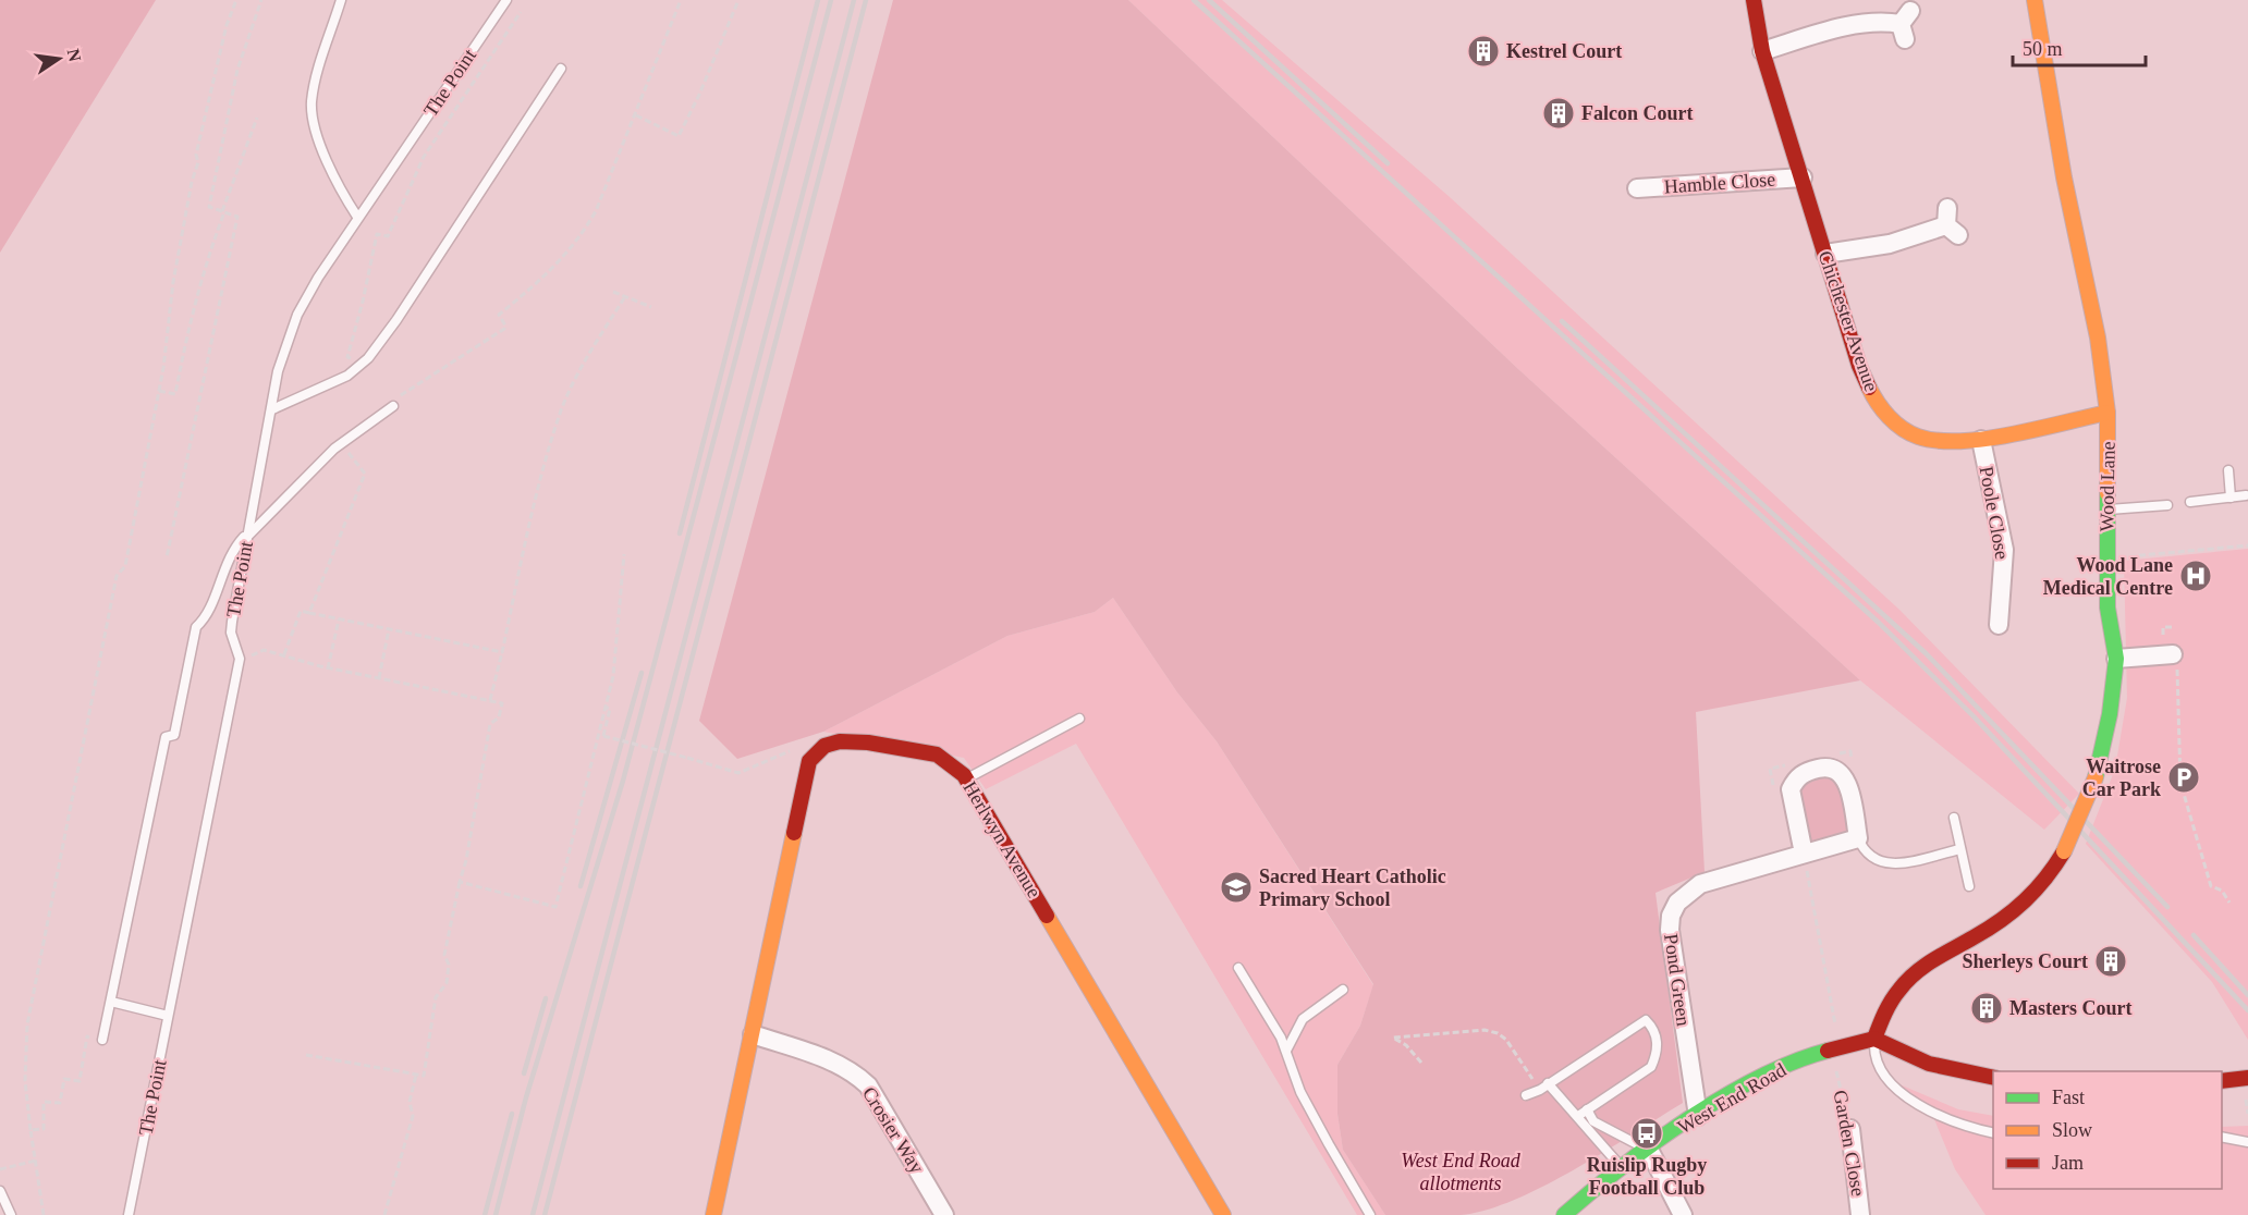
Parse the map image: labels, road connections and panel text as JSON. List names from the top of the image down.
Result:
{
  "streets": {
    "street": [
      "Hamble Close",
      "Chichester Avenue",
      "Wood Lane",
      "Poole Close",
      "Herlwyn Avenue",
      "Pond Green",
      "West End Road",
      "Crosier Way",
      "Garden Close"
    ],
    "lane": ["The Point"]
  },
  "crossings": [
    ["Hamble Close", "Chichester Avenue"],
    ["Chichester Avenue", "Wood Lane"],
    ["Chichester Avenue", "Poole Close"],
    ["Wood Lane", "West End Road"],
    ["Pond Green", "West End Road"]
  ],
  "parks": ["West End Road allotments"],
  "places": {
    "building": [
      "Kestrel Court",
      "Falcon Court",
      "Sherleys Court",
      "Masters Court"
    ],
    "hospital": ["Wood Lane Medical Centre"],
    "parking": ["Waitrose Car Park"],
    "school or university": ["Sacred Heart Catholic Primary School"],
    "bus stop": ["Ruislip Rugby Football Club"]
  },
  "legend": ["Fast", "Slow", "Jam"],
  "scale_bar": "50 m",
  "north": "right"
}
